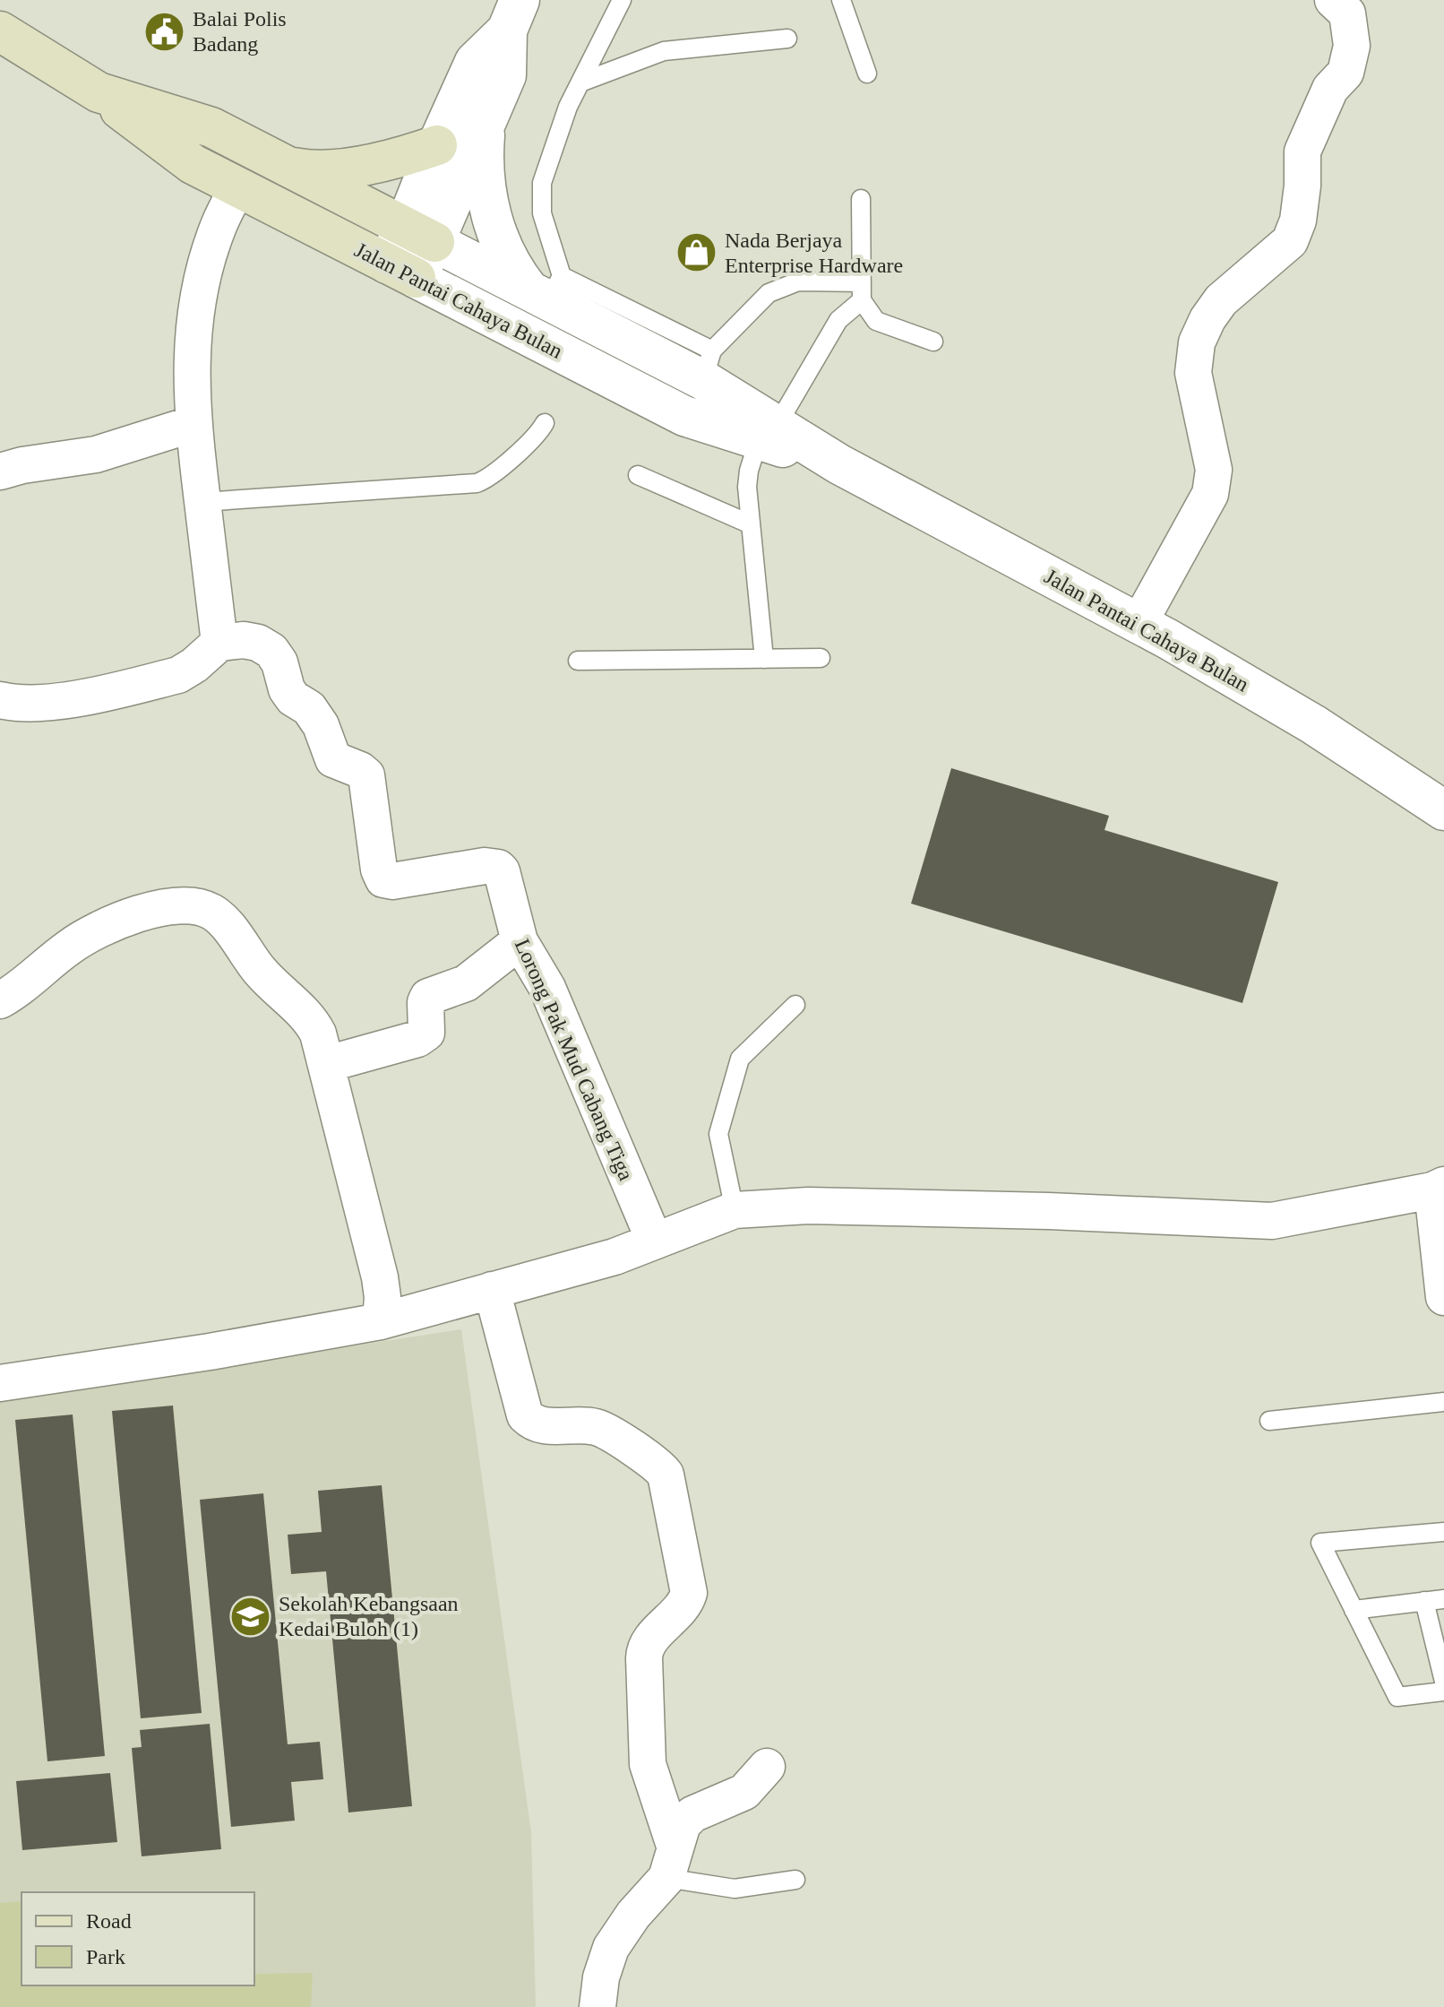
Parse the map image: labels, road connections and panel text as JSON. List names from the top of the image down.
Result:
{
  "streets": {
    "main road": ["Jalan Pantai Cahaya Bulan"],
    "street": ["Lorong Pak Mud Cabang Tiga"]
  },
  "places": {
    "public building": ["Balai Polis Badang"],
    "shop": ["Nada Berjaya Enterprise Hardware"],
    "school or university": ["Sekolah Kebangsaan Kedai Buloh (1)"]
  },
  "legend": ["Road", "Park"]
}
